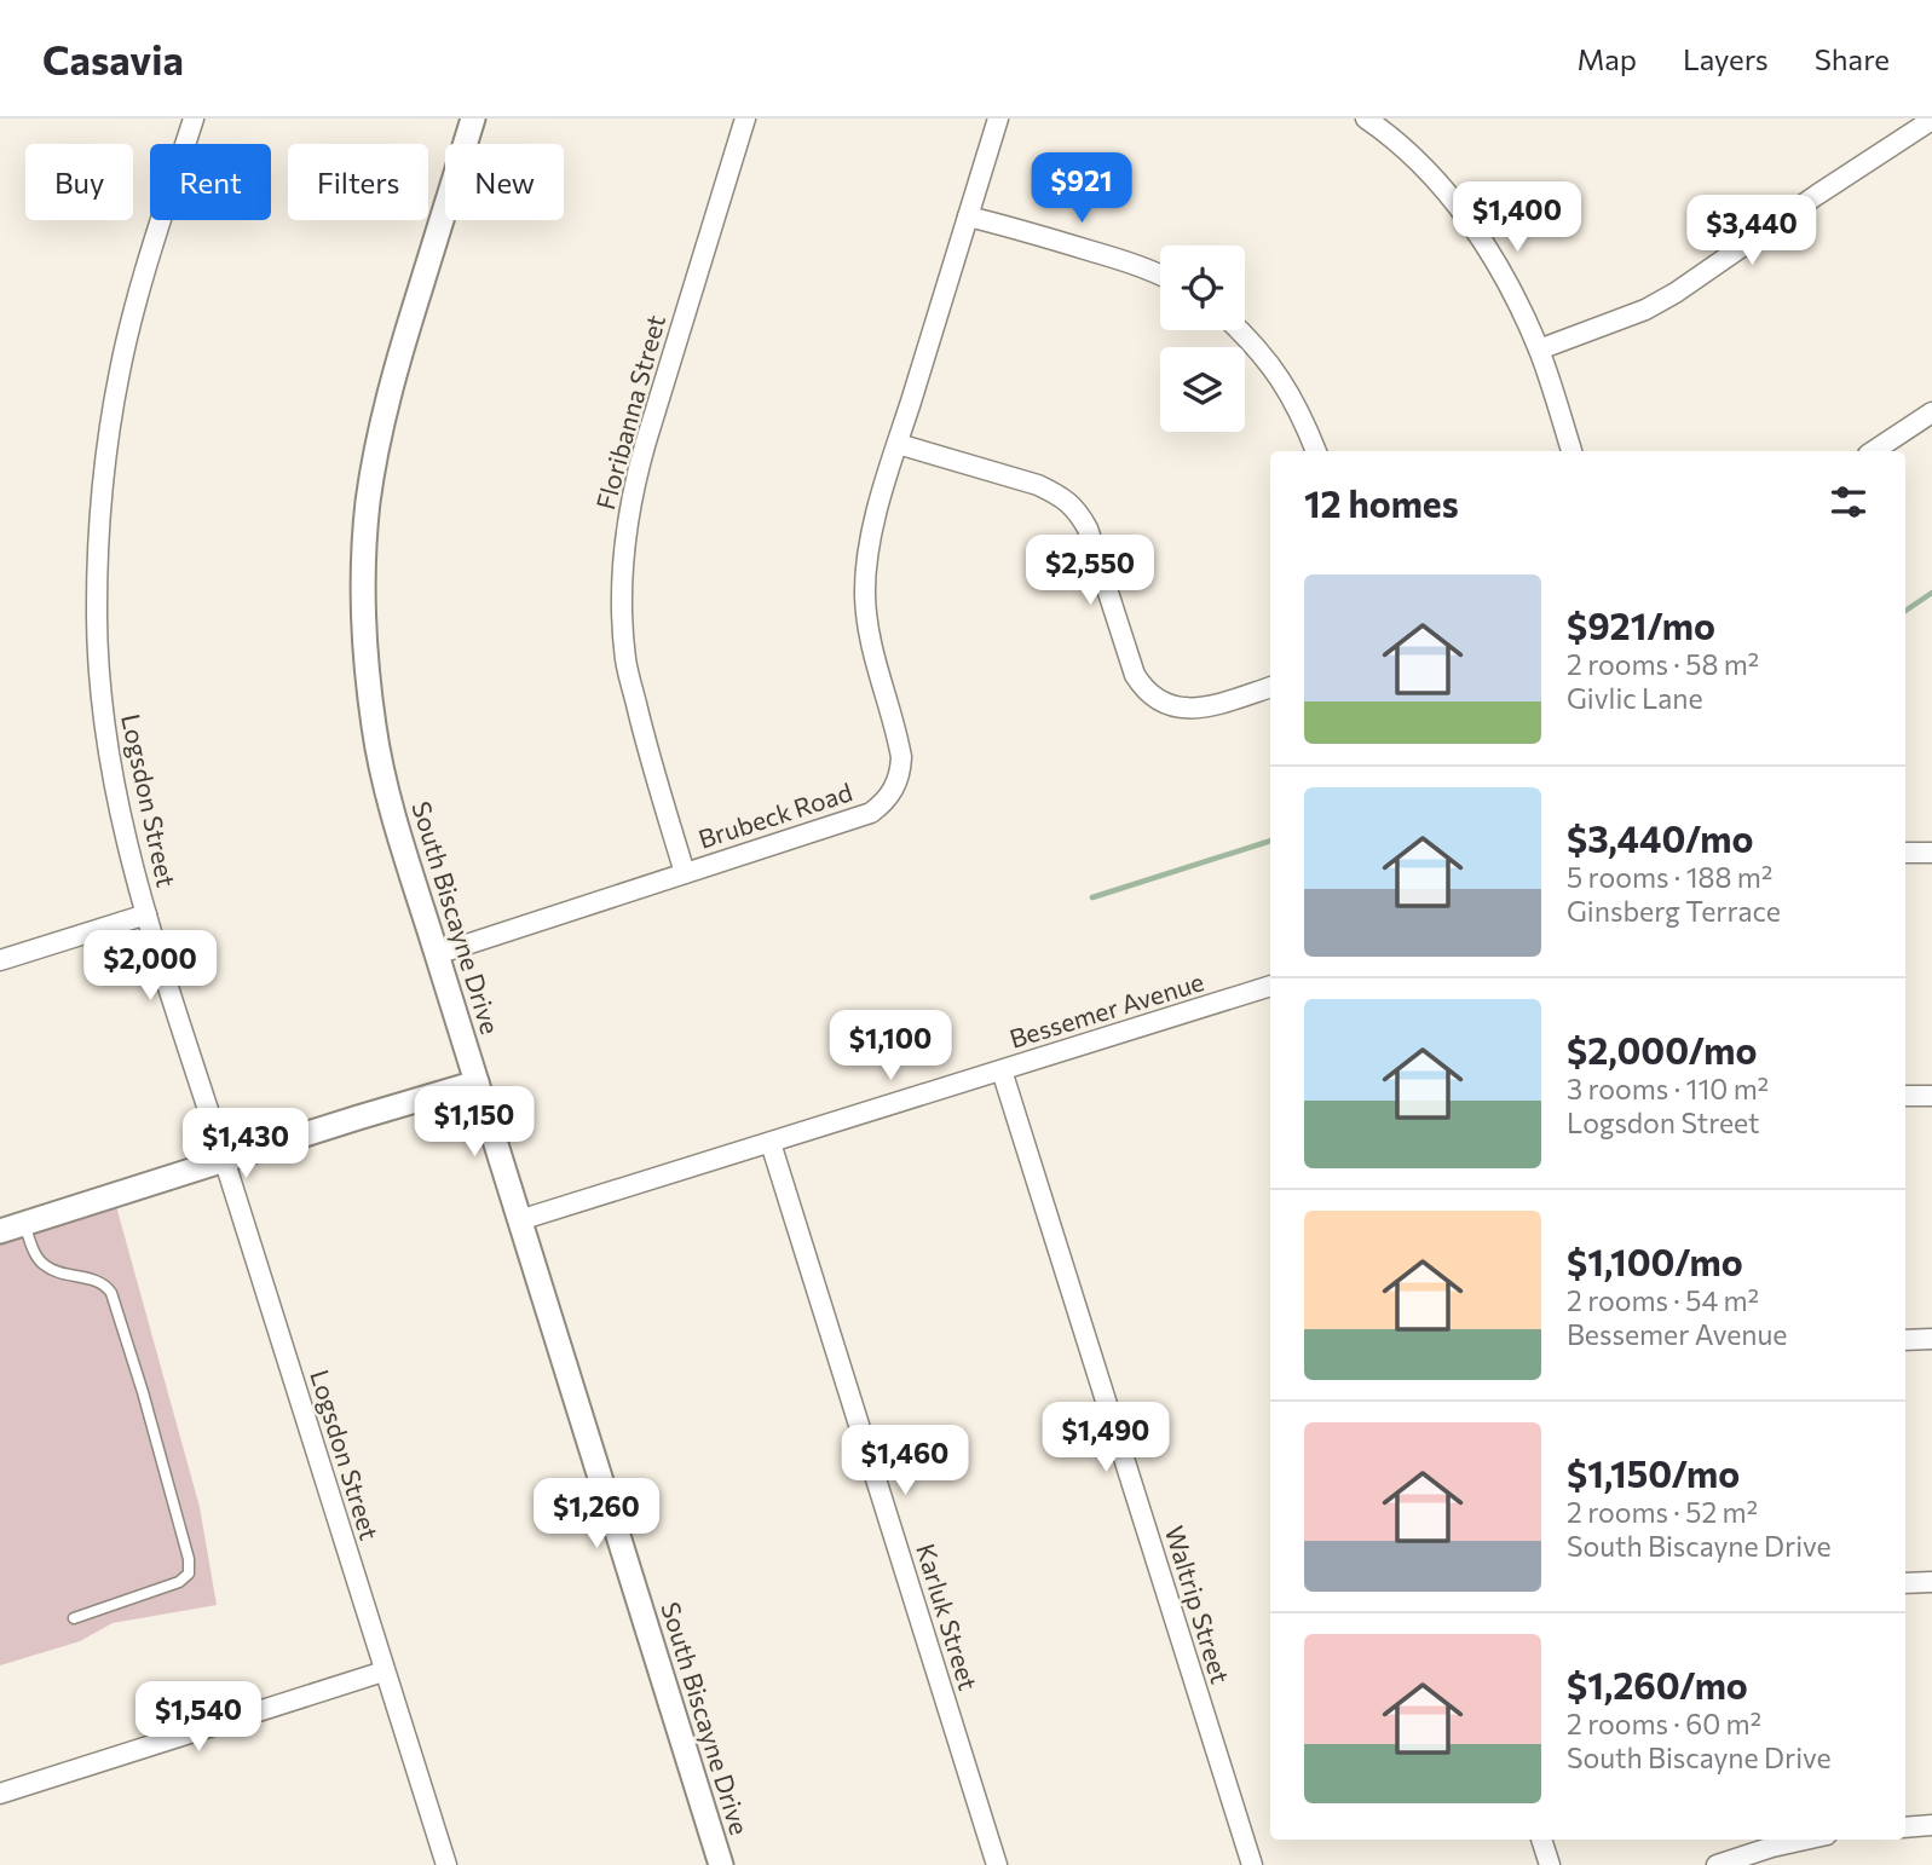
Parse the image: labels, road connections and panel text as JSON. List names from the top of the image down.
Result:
{
  "streets": {
    "street": [
      "Floribanna Street",
      "Logsdon Street",
      "Brubeck Road",
      "South Biscayne Drive",
      "Bessemer Avenue",
      "Waltrip Street",
      "Karluk Street"
    ]
  },
  "crossings": [
    ["Floribanna Street", "Brubeck Road"],
    ["Brubeck Road", "South Biscayne Drive"],
    ["South Biscayne Drive", "Bessemer Avenue"],
    ["Bessemer Avenue", "Waltrip Street"],
    ["Bessemer Avenue", "Karluk Street"]
  ],
  "page": {
    "header": "Casavia",
    "nav": ["Map", "Layers", "Share"],
    "chip": [
      "Buy",
      "Rent",
      "Filters",
      "New"
    ],
    "price": [
      "$921",
      "$1,400",
      "$3,440",
      "$2,550",
      "$2,000",
      "$1,100",
      "$1,150",
      "$1,430",
      "$1,490",
      "$1,460",
      "$1,260",
      "$1,540"
    ],
    "heading": "12 homes",
    "list": [
      {
        "name": "$921/mo",
        "note": "2 rooms · 58 m² · Givlic Lane"
      },
      {
        "name": "$3,440/mo",
        "note": "5 rooms · 188 m² · Ginsberg Terrace"
      },
      {
        "name": "$2,000/mo",
        "note": "3 rooms · 110 m² · Logsdon Street"
      },
      {
        "name": "$1,100/mo",
        "note": "2 rooms · 54 m² · Bessemer Avenue"
      },
      {
        "name": "$1,150/mo",
        "note": "2 rooms · 52 m² · South Biscayne Drive"
      },
      {
        "name": "$1,260/mo",
        "note": "2 rooms · 60 m² · South Biscayne Drive"
      }
    ]
  }
}
